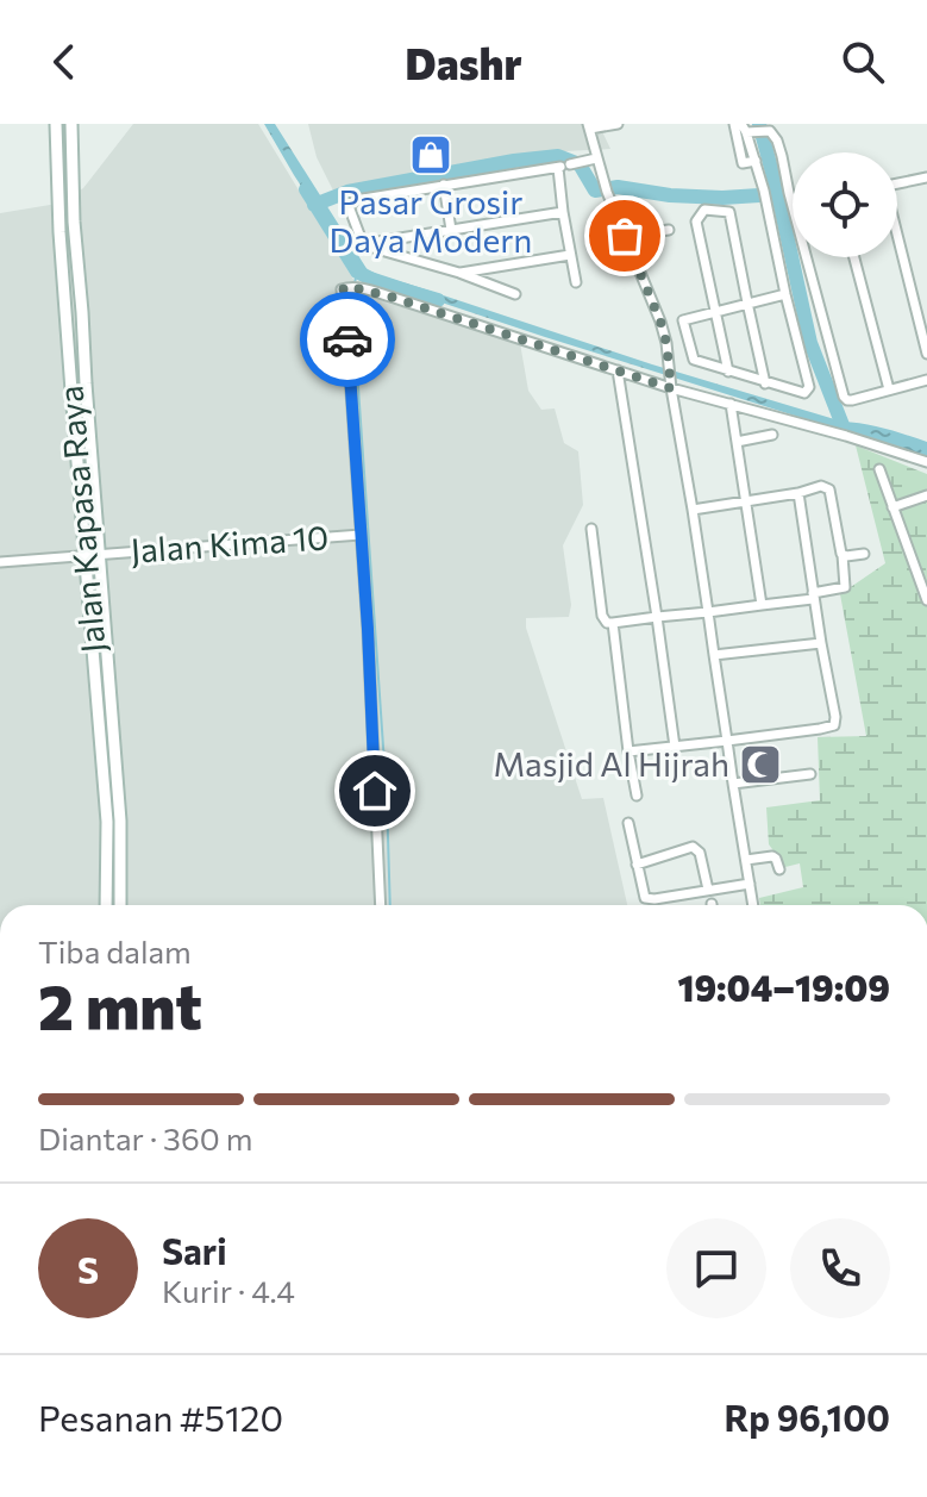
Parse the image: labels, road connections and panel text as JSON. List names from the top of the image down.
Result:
{
  "streets": {
    "main road": ["Jalan Kapasa Raya"],
    "street": ["Jalan Kima 10"]
  },
  "crossings": [
    ["Jalan Kapasa Raya", "Jalan Kima 10"]
  ],
  "places": {
    "shop": ["Pasar Grosir Daya Modern"],
    "mosque": ["Masjid Al Hijrah"]
  },
  "page": {
    "header": "Dashr",
    "heading": ["2 mnt", "Tiba dalam", "19:04–19:09"],
    "panel": [
      "Sari",
      "Kurir · 4.4",
      "Pesanan #5120",
      "Rp 96,100"
    ],
    "bar": "Diantar · 360 m",
    "round": "S"
  }
}
